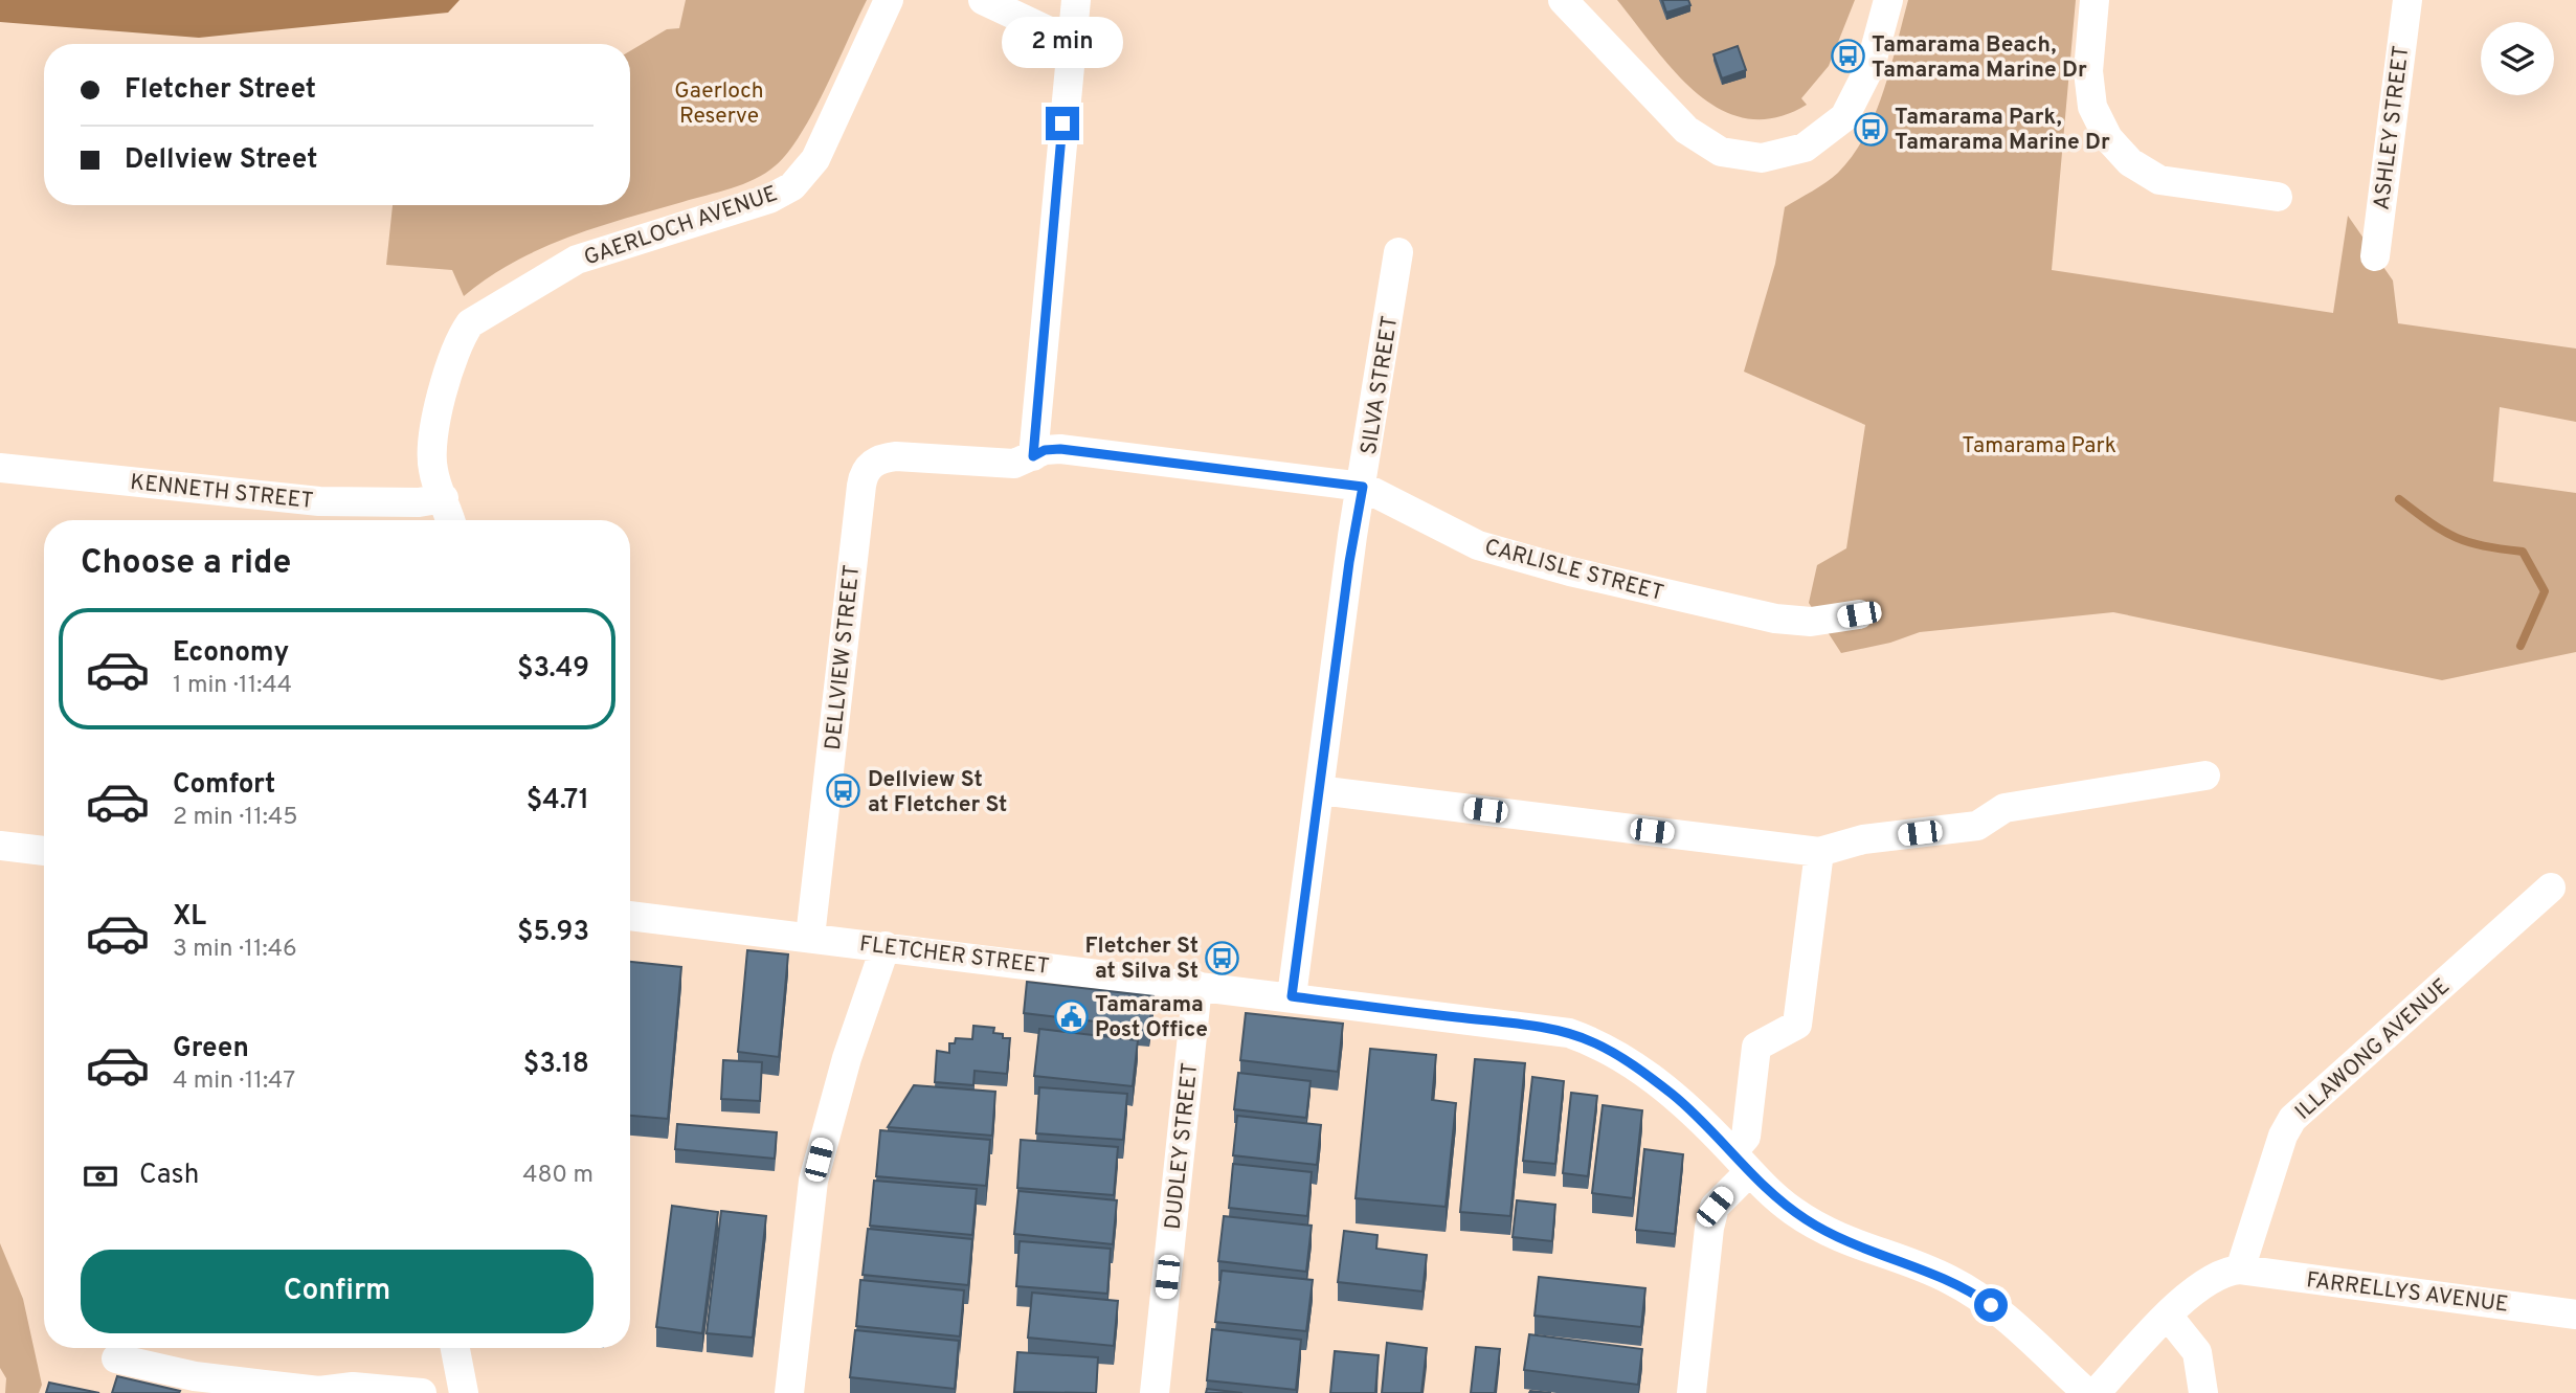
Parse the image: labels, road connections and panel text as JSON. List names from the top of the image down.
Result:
{
  "streets": {
    "street": [
      "ASHLEY STREET",
      "GAERLOCH AVENUE",
      "SILVA STREET",
      "KENNETH STREET",
      "CARLISLE STREET",
      "DELLVIEW STREET",
      "FLETCHER STREET",
      "ILLAWONG AVENUE",
      "DUDLEY STREET",
      "FARRELLYS AVENUE"
    ]
  },
  "crossings": [
    ["GAERLOCH AVENUE", "KENNETH STREET"],
    ["SILVA STREET", "CARLISLE STREET"],
    ["SILVA STREET", "FLETCHER STREET"],
    ["CARLISLE STREET", "DELLVIEW STREET"],
    ["DELLVIEW STREET", "FLETCHER STREET"],
    ["FLETCHER STREET", "DUDLEY STREET"],
    ["ILLAWONG AVENUE", "FARRELLYS AVENUE"]
  ],
  "parks": ["Gaerloch Reserve", "Tamarama Park"],
  "places": {
    "bus stop": [
      "Tamarama Beach, Tamarama Marine Dr",
      "Tamarama Park, Tamarama Marine Dr",
      "Dellview St at Fletcher St",
      "Fletcher St at Silva St"
    ],
    "public building": ["Tamarama Post Office"]
  },
  "page": {
    "bubble": "2 min",
    "banner": ["Fletcher Street", "Dellview Street"],
    "heading": "Choose a ride",
    "list": [
      {
        "name": "Economy",
        "note": "1 min · 11:44",
        "value": "$3.49"
      },
      {
        "name": "Comfort",
        "note": "2 min · 11:45",
        "value": "$4.71"
      },
      {
        "name": "XL",
        "note": "3 min · 11:46",
        "value": "$5.93"
      },
      {
        "name": "Green",
        "note": "4 min · 11:47",
        "value": "$3.18"
      }
    ],
    "pay": ["Cash", "480 m"],
    "buttons": "Confirm"
  }
}
